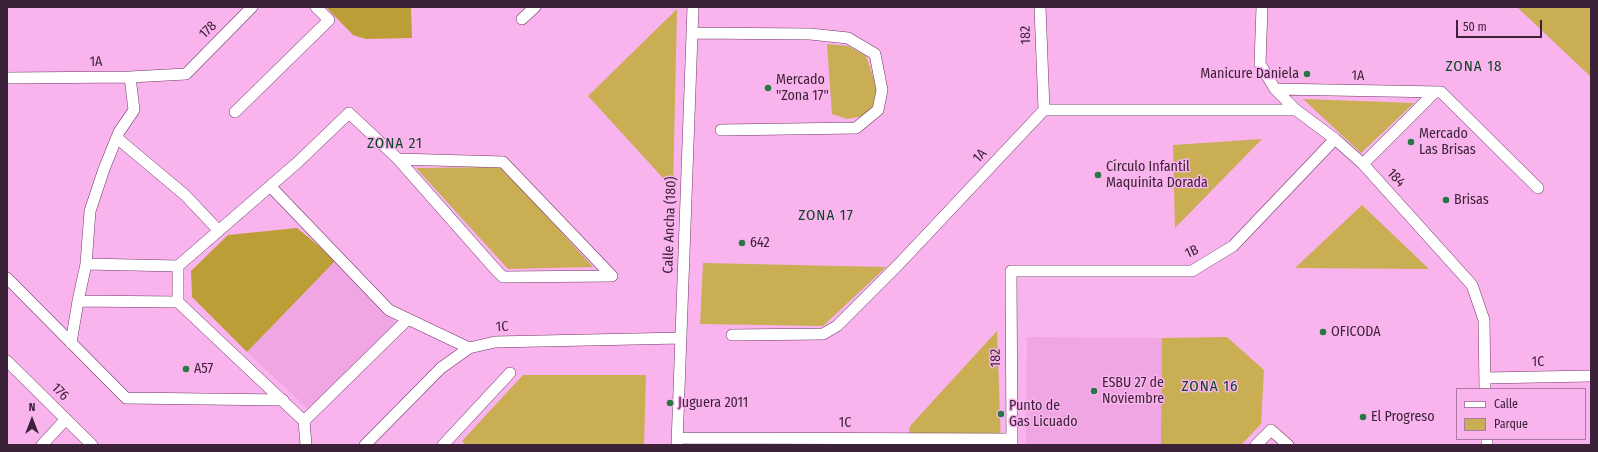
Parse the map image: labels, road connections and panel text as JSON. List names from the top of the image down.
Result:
{
  "streets": {
    "street": [
      "178",
      "182",
      "1A",
      "184",
      "Calle Ancha (180)",
      "1B",
      "1C",
      "176"
    ]
  },
  "crossings": [
    ["178", "1A"],
    ["182", "1A"],
    ["182", "1B"],
    ["182", "1C"],
    ["1A", "184"],
    ["184", "1B"],
    ["184", "1C"],
    ["Calle Ancha (180)", "1C"]
  ],
  "districts": [
    "ZONA 18",
    "ZONA 21",
    "ZONA 17",
    "ZONA 16"
  ],
  "places": [
    "Manicure Daniela",
    "Mercado \"Zona 17\"",
    "Mercado Las Brisas",
    "Círculo Infantil Maquinita Dorada",
    "Brisas",
    "642",
    "OFICODA",
    "A57",
    "ESBU 27 de Noviembre",
    "Juguera 2011",
    "Punto de Gas Licuado",
    "El Progreso"
  ],
  "legend": ["Calle", "Parque"],
  "scale_bar": "50 m",
  "north": "top"
}
